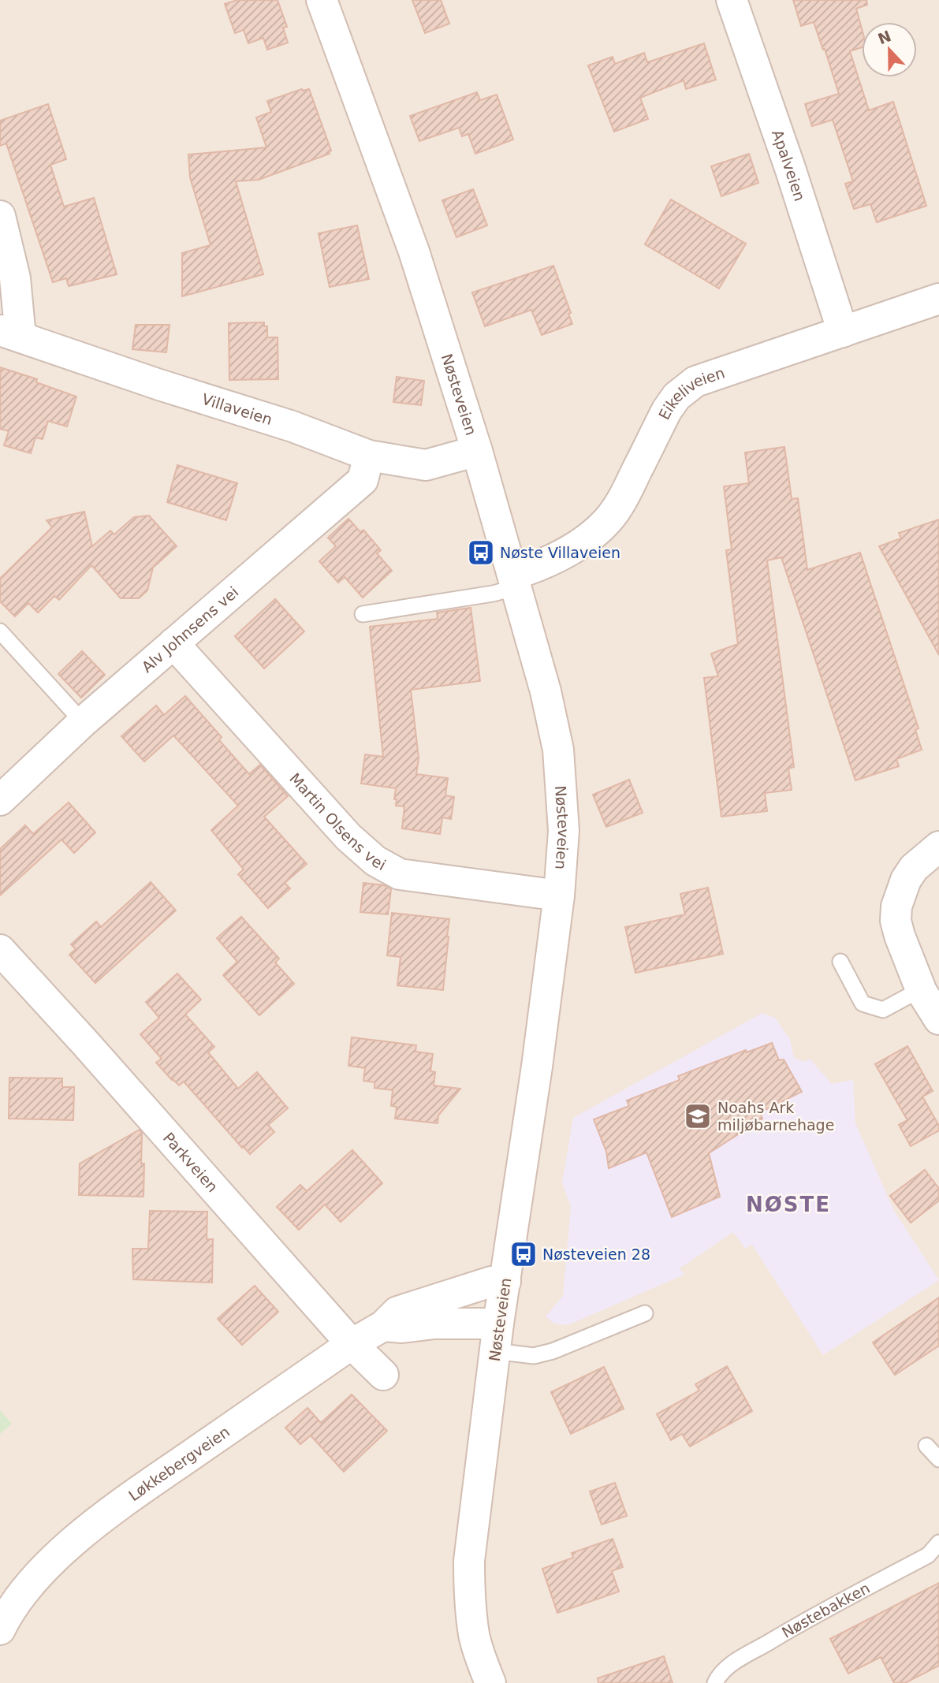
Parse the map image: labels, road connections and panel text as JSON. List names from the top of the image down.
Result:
{
  "streets": {
    "street": [
      "Apalveien",
      "Nøsteveien",
      "Eikeliveien",
      "Villaveien",
      "Alv Johnsens vei",
      "Martin Olsens vei",
      "Parkveien",
      "Løkkebergveien"
    ],
    "lane": ["Nøstebakken"]
  },
  "crossings": [
    ["Apalveien", "Eikeliveien"],
    ["Nøsteveien", "Eikeliveien"],
    ["Nøsteveien", "Villaveien"],
    ["Nøsteveien", "Martin Olsens vei"],
    ["Nøsteveien", "Løkkebergveien"],
    ["Villaveien", "Alv Johnsens vei"],
    ["Alv Johnsens vei", "Martin Olsens vei"],
    ["Parkveien", "Løkkebergveien"]
  ],
  "districts": ["NØSTE"],
  "places": {
    "bus stop": ["Nøste Villaveien", "Nøsteveien 28"],
    "school or university": ["Noahs Ark miljøbarnehage"]
  },
  "north": "top"
}
